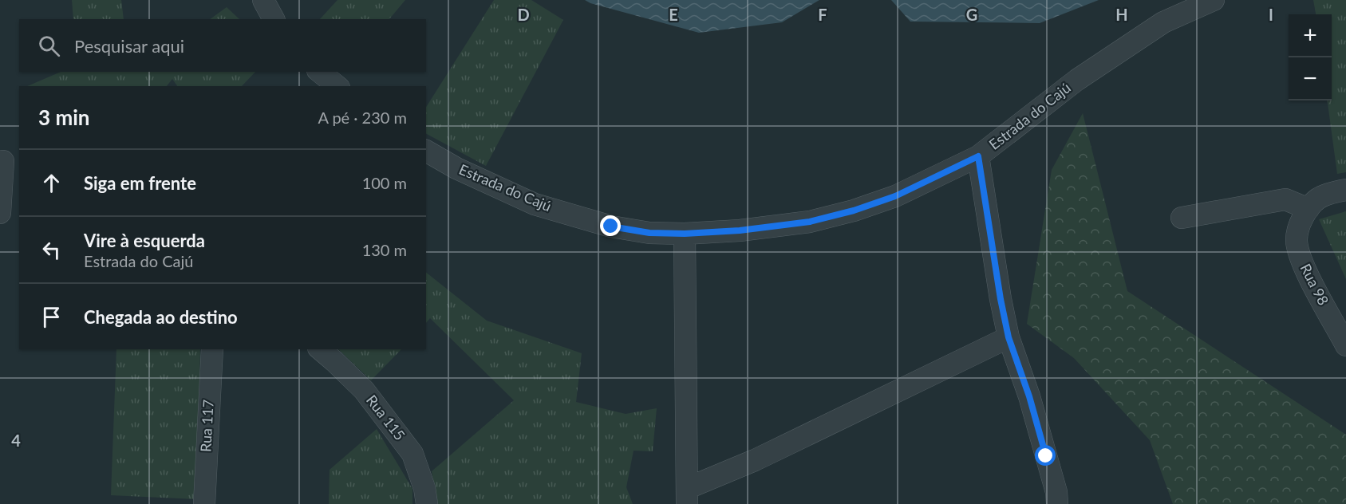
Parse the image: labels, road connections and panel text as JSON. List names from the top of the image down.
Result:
{
  "streets": {
    "street": [
      "Estrada do Cajú",
      "Rua 98",
      "Rua 115",
      "Rua 117"
    ]
  },
  "page": {
    "map_buttons": ["+", "−"],
    "search": "Pesquisar aqui",
    "heading": ["3 min", "A pé · 230 m"],
    "list": [
      ["Siga em frente", "100 m"],
      ["Vire à esquerda", "Estrada do Cajú", "130 m"],
      "Chegada ao destino"
    ]
  },
  "grid": {
    "columns": [
      "D",
      "E",
      "F",
      "G",
      "H",
      "I"
    ],
    "rows": ["4"]
  }
}
